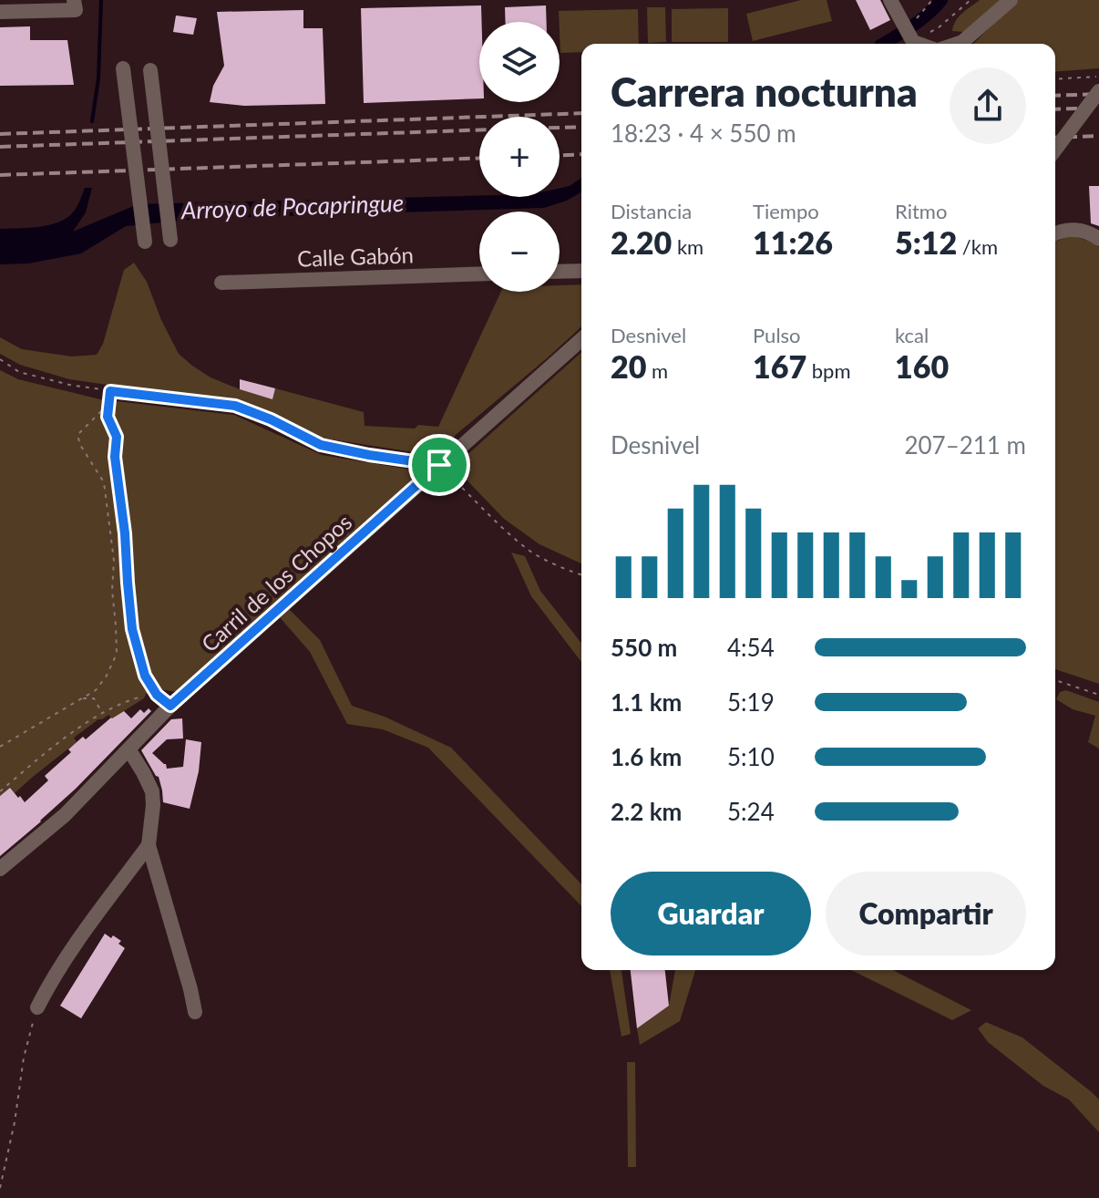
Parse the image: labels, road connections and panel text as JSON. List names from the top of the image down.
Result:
{
  "streets": {
    "street": ["Calle Gabón", "Carril de los Chopos"]
  },
  "water": ["Arroyo de Pocapringue"],
  "page": {
    "map_buttons": ["+", "−"],
    "heading": ["Carrera nocturna", "18:23 · 4 × 550 m"],
    "stats": [
      ["Distancia", "2.20 km"],
      ["Tiempo", "11:26"],
      ["Ritmo", "5:12 /km"],
      ["Desnivel", "20 m"],
      ["Pulso", "167 bpm"],
      ["kcal", "160"]
    ],
    "chart": ["Desnivel", "207–211 m"],
    "list": [
      {
        "name": "550 m",
        "note": "4:54"
      },
      {
        "name": "1.1 km",
        "note": "5:19"
      },
      {
        "name": "1.6 km",
        "note": "5:10"
      },
      {
        "name": "2.2 km",
        "note": "5:24"
      }
    ],
    "buttons": ["Guardar", "Compartir"]
  }
}
